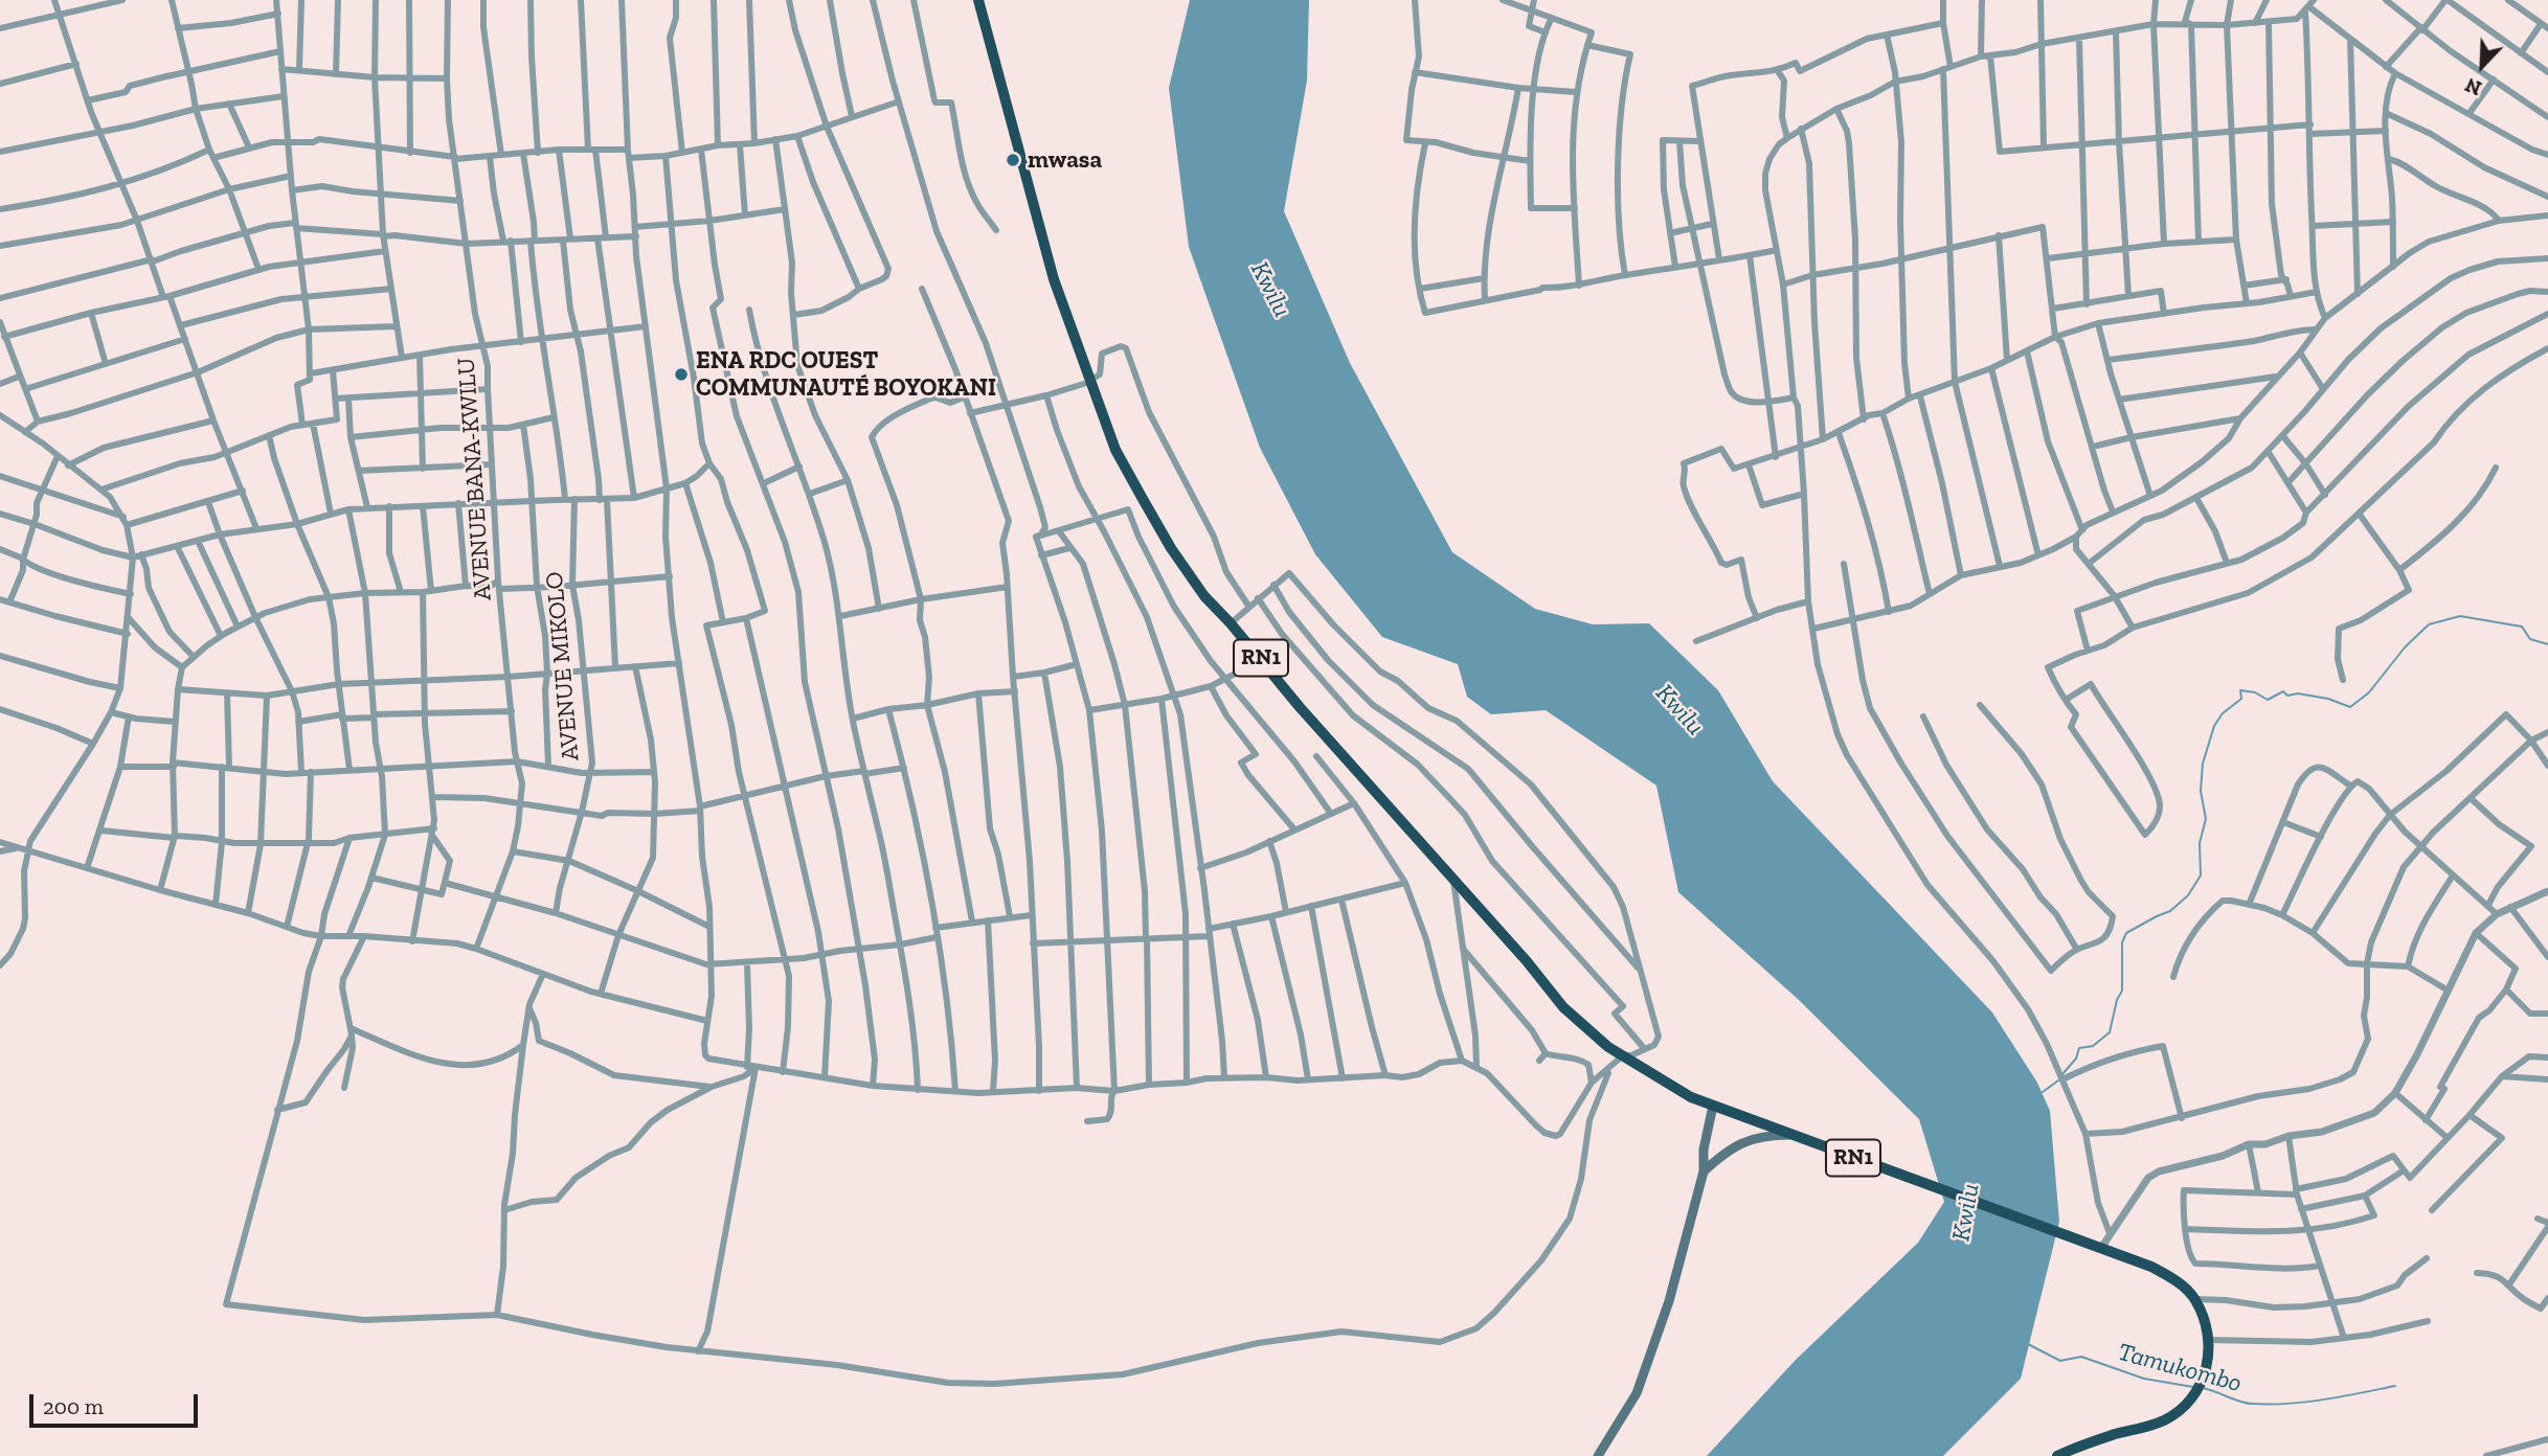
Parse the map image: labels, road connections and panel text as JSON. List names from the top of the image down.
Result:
{
  "streets": {
    "highway": ["RN1"],
    "street": ["AVENUE BANA-KWILU", "AVENUE MIKOLO"]
  },
  "water": ["Kwilu", "Tamukombo"],
  "places": ["mwasa", "ENA RDC OUEST COMMUNAUTÉ BOYOKANI"],
  "scale_bar": "200 m",
  "north": "bottom left"
}
